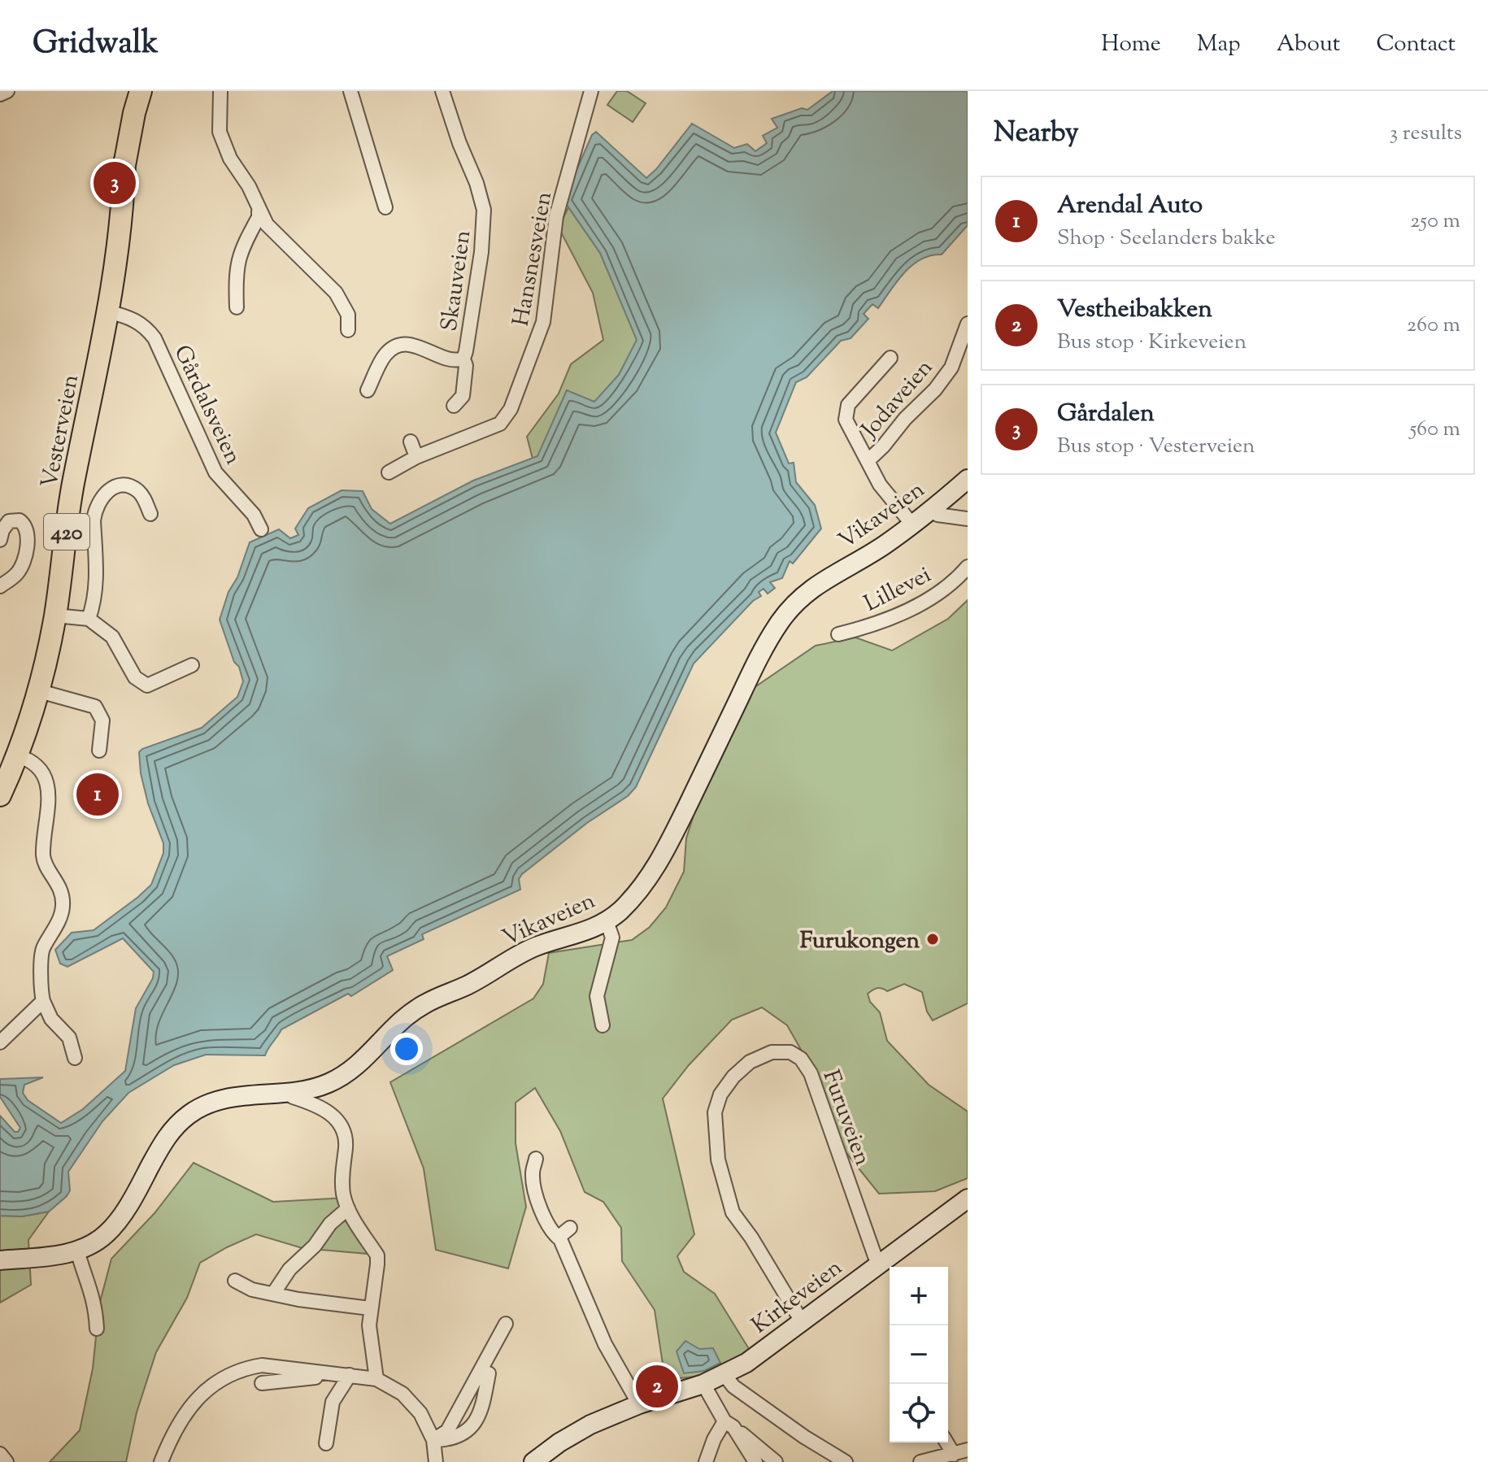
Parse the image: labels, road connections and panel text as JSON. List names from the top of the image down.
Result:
{
  "streets": {
    "main road": [
      "Vesterveien",
      "Vikaveien",
      "420",
      "Kirkeveien"
    ],
    "street": [
      "Hansnesveien",
      "Skauveien",
      "Jodaveien",
      "Gårdalsveien",
      "Lillevei",
      "Furuveien"
    ]
  },
  "crossings": [
    ["Gårdalsveien", "Vesterveien"],
    ["Furuveien", "Kirkeveien"]
  ],
  "places": ["Furukongen"],
  "page": {
    "header": "Gridwalk",
    "nav": [
      "Home",
      "Map",
      "About",
      "Contact"
    ],
    "heading": ["Nearby", "3 results"],
    "pins": ["3", "1", "2"],
    "list": [
      {
        "mark": "1",
        "name": "Arendal Auto",
        "note": "Shop · Seelanders bakke",
        "value": "250 m"
      },
      {
        "mark": "2",
        "name": "Vestheibakken",
        "note": "Bus stop · Kirkeveien",
        "value": "260 m"
      },
      {
        "mark": "3",
        "name": "Gårdalen",
        "note": "Bus stop · Vesterveien",
        "value": "560 m"
      }
    ],
    "map_buttons": ["+", "−"]
  }
}
